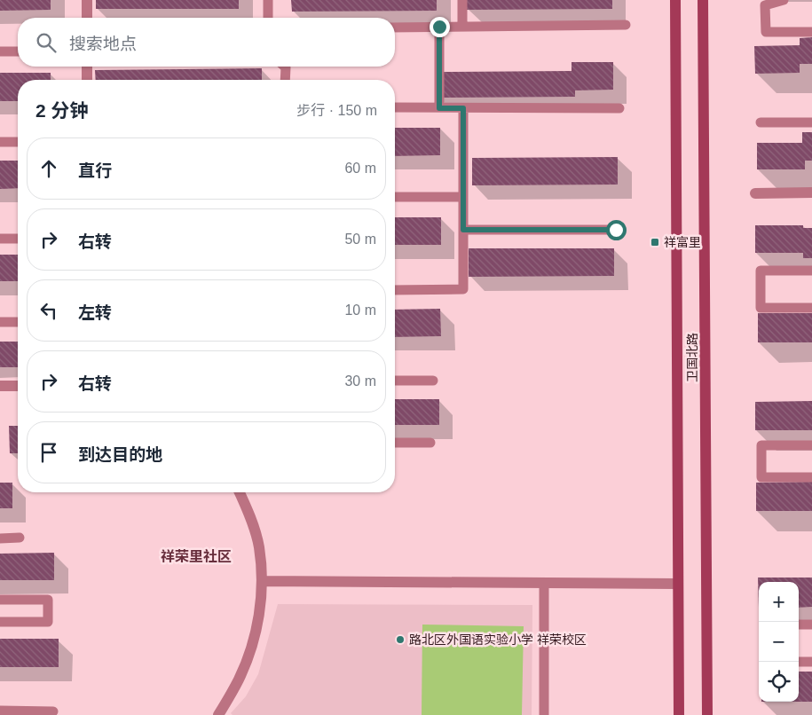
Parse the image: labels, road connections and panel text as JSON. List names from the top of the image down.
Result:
{
  "streets": {
    "main road": ["卫国北路"]
  },
  "districts": ["祥荣里社区"],
  "places": {
    "transit": ["祥富里"],
    "other": ["路北区外国语实验小学 祥荣校区"]
  },
  "page": {
    "search": "搜索地点",
    "heading": ["2 分钟", "步行 · 150 m"],
    "list": [
      ["直行", "60 m"],
      ["右转", "50 m"],
      ["左转", "10 m"],
      ["右转", "30 m"],
      "到达目的地"
    ],
    "map_buttons": ["+", "−"]
  }
}
